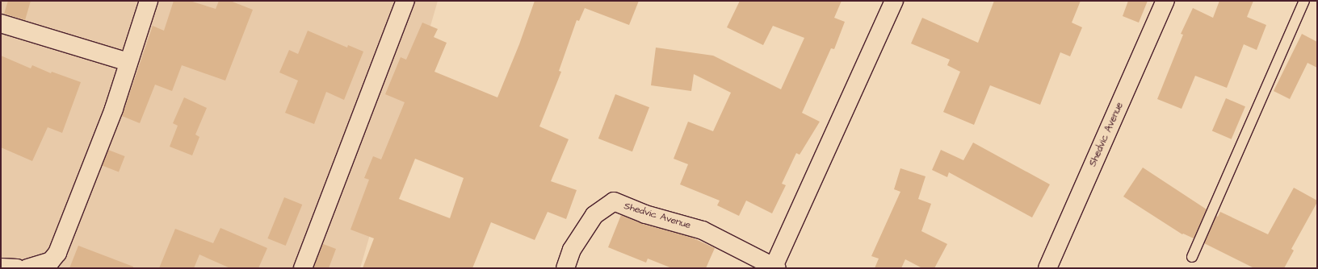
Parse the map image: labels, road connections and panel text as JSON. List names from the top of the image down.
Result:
{
  "streets": {
    "street": ["Shedvic Avenue"]
  }
}
